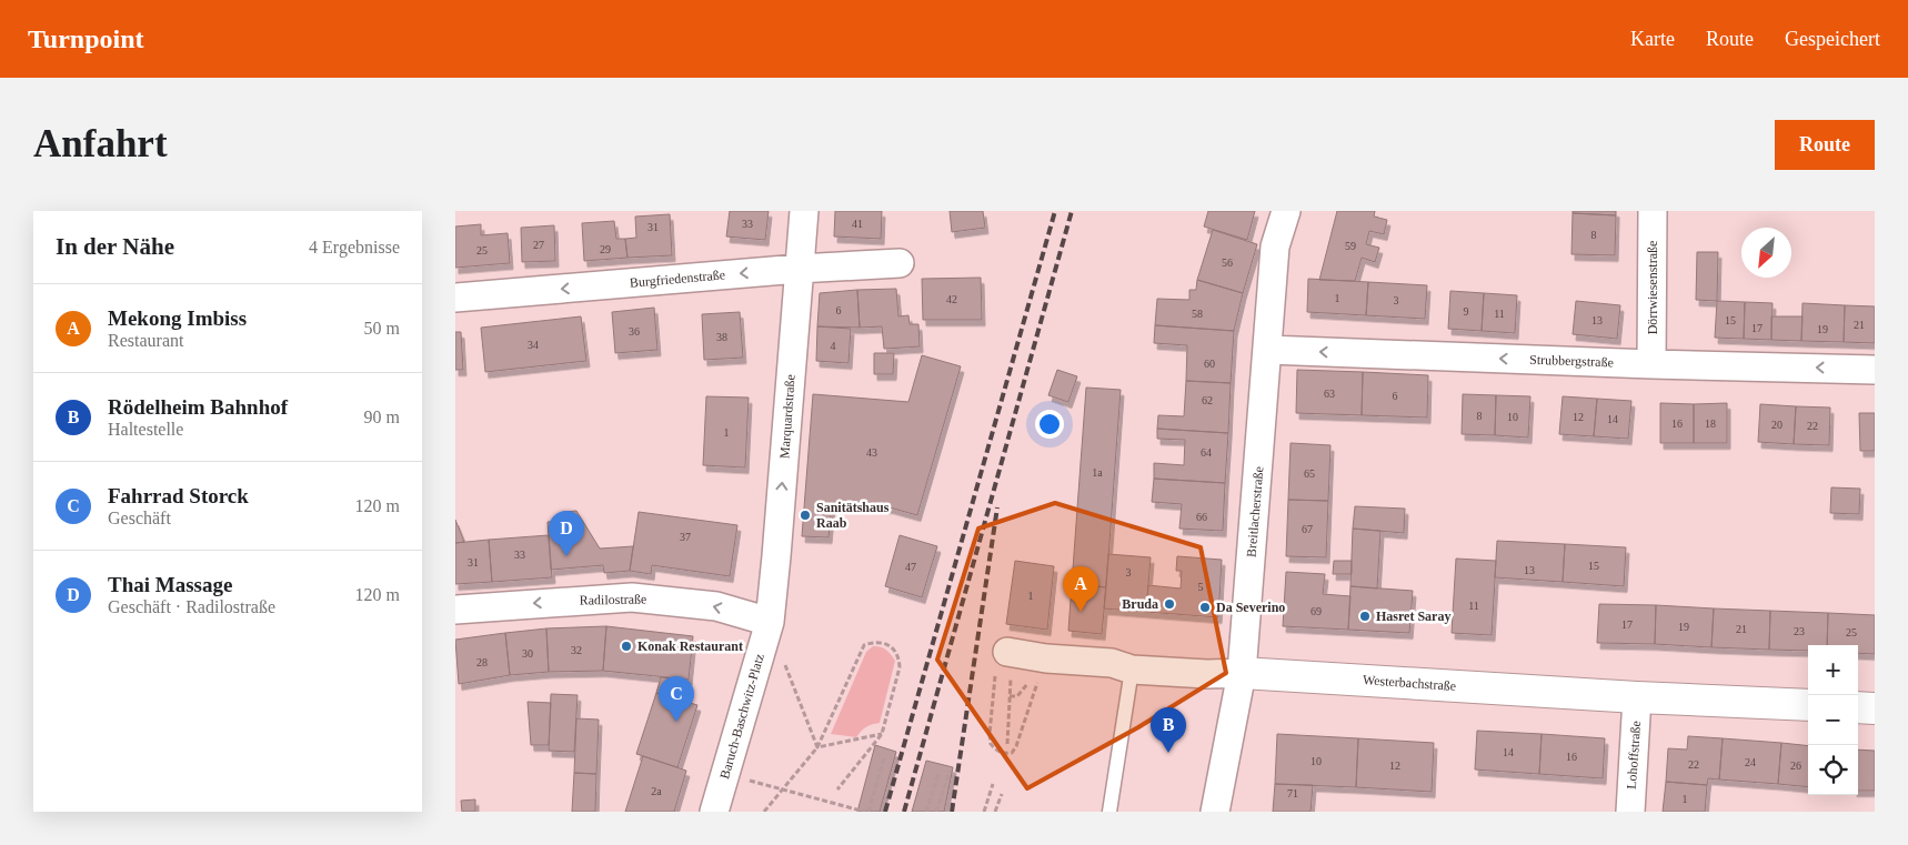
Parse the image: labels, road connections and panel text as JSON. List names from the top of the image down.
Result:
{
  "streets": {
    "street": [
      "Burgfriedenstraße",
      "Dörrwiesenstraße",
      "Strubbergstraße",
      "Marquardstraße",
      "Breitlacherstraße",
      "Radilostraße",
      "Westerbachstraße",
      "Baruch-Baschwitz-Platz",
      "Lohoffstraße"
    ]
  },
  "crossings": [
    ["Burgfriedenstraße", "Marquardstraße"],
    ["Dörrwiesenstraße", "Strubbergstraße"],
    ["Strubbergstraße", "Breitlacherstraße"],
    ["Marquardstraße", "Radilostraße"],
    ["Marquardstraße", "Baruch-Baschwitz-Platz"],
    ["Breitlacherstraße", "Westerbachstraße"],
    ["Radilostraße", "Baruch-Baschwitz-Platz"],
    ["Westerbachstraße", "Lohoffstraße"]
  ],
  "one_way": [
    "Burgfriedenstraße",
    "Strubbergstraße",
    "Marquardstraße",
    "Radilostraße"
  ],
  "places": [
    "Sanitätshaus Raab",
    "Bruda",
    "Da Severino",
    "Hasret Saray",
    "Konak Restaurant"
  ],
  "house_numbers": [
    "33",
    "41",
    "31",
    "8",
    "27",
    "59",
    "29",
    "25",
    "56",
    "1",
    "42",
    "3",
    "6",
    "9",
    "58",
    "11",
    "13",
    "15",
    "21",
    "17",
    "19",
    "36",
    "38",
    "34",
    "4",
    "60",
    "63",
    "6",
    "62",
    "8",
    "10",
    "12",
    "14",
    "16",
    "18",
    "20",
    "22",
    "1",
    "43",
    "64",
    "1a",
    "65",
    "66",
    "67",
    "37",
    "33",
    "31",
    "15",
    "47",
    "13",
    "3",
    "5",
    "1",
    "11",
    "69",
    "17",
    "19",
    "21",
    "23",
    "25",
    "32",
    "30",
    "28",
    "14",
    "16",
    "10",
    "24",
    "22",
    "12",
    "26",
    "2a",
    "71",
    "1"
  ],
  "north": "bottom left",
  "page": {
    "header": "Turnpoint",
    "nav": ["Karte", "Route", "Gespeichert"],
    "buttons": "Route",
    "title": "Anfahrt",
    "heading": ["In der Nähe", "4 Ergebnisse"],
    "list": [
      {
        "mark": "A",
        "name": "Mekong Imbiss",
        "note": "Restaurant",
        "value": "50 m"
      },
      {
        "mark": "B",
        "name": "Rödelheim Bahnhof",
        "note": "Haltestelle",
        "value": "90 m"
      },
      {
        "mark": "C",
        "name": "Fahrrad Storck",
        "note": "Geschäft",
        "value": "120 m"
      },
      {
        "mark": "D",
        "name": "Thai Massage",
        "note": "Geschäft · Radilostraße",
        "value": "120 m"
      }
    ],
    "pins": [
      "D",
      "A",
      "C",
      "B"
    ],
    "map_buttons": ["+", "−"]
  }
}
